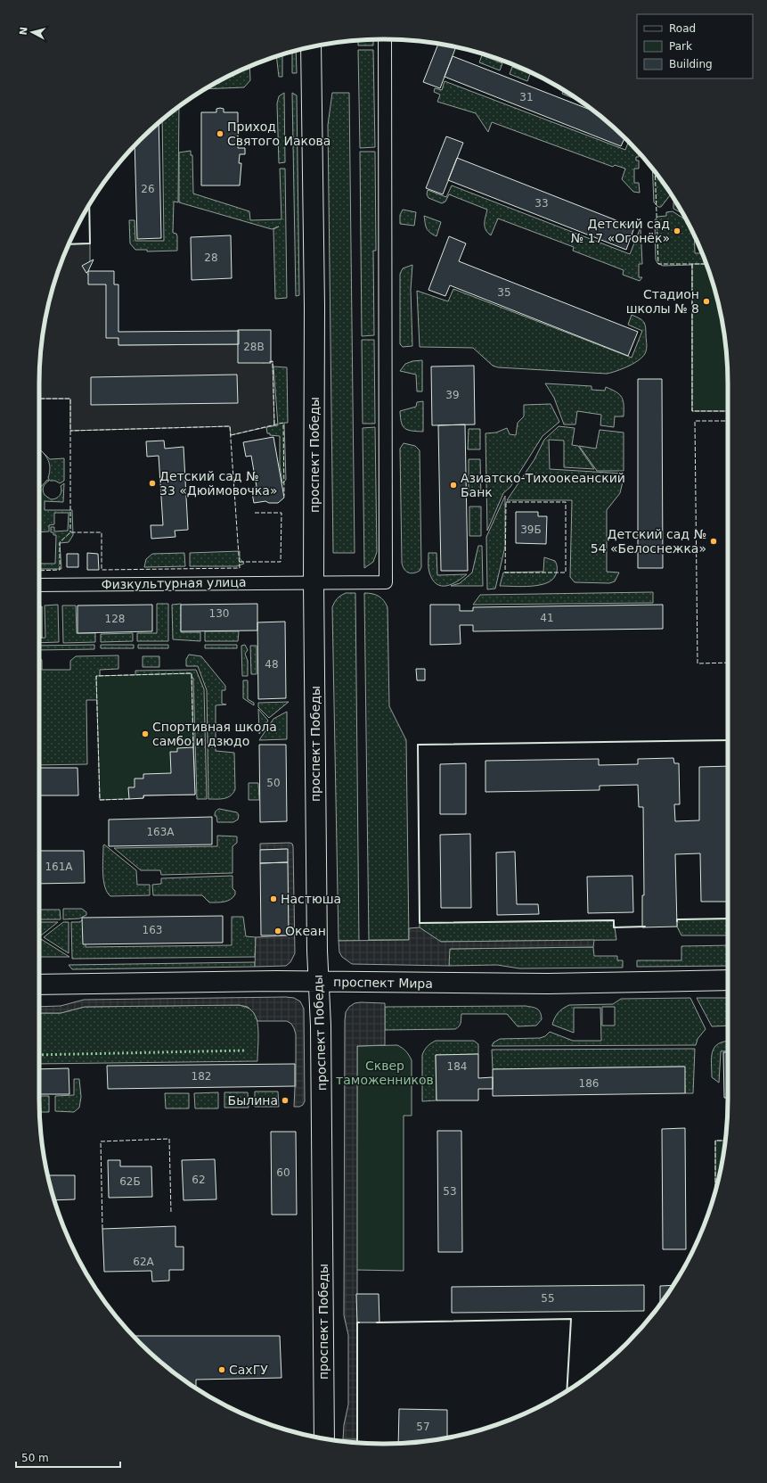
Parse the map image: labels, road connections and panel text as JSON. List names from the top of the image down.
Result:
{
  "streets": {
    "main road": ["проспект Победы", "проспект Мира"],
    "street": ["Физкультурная улица"]
  },
  "crossings": [
    ["проспект Победы", "Физкультурная улица"],
    ["проспект Победы", "проспект Мира"]
  ],
  "parks": ["Сквер таможенников"],
  "places": [
    "Приход Святого Иакова",
    "Детский сад № 17 «Огонёк»",
    "Стадион школы № 8",
    "Детский сад № 33 «Дюймовочка»",
    "Азиатско-Тихоокеанский Банк",
    "Детский сад № 54 «Белоснежка»",
    "Спортивная школа самбо и дзюдо",
    "Настюша",
    "Океан",
    "Былина",
    "СахГУ"
  ],
  "house_numbers": [
    "31",
    "26",
    "33",
    "28",
    "35",
    "28В",
    "39",
    "39Б",
    "130",
    "41",
    "128",
    "48",
    "50",
    "163А",
    "161А",
    "163",
    "184",
    "182",
    "186",
    "60",
    "62",
    "62Б",
    "53",
    "62А",
    "55",
    "57"
  ],
  "legend": ["Road", "Park", "Building"],
  "scale_bar": "50 m",
  "north": "left"
}
